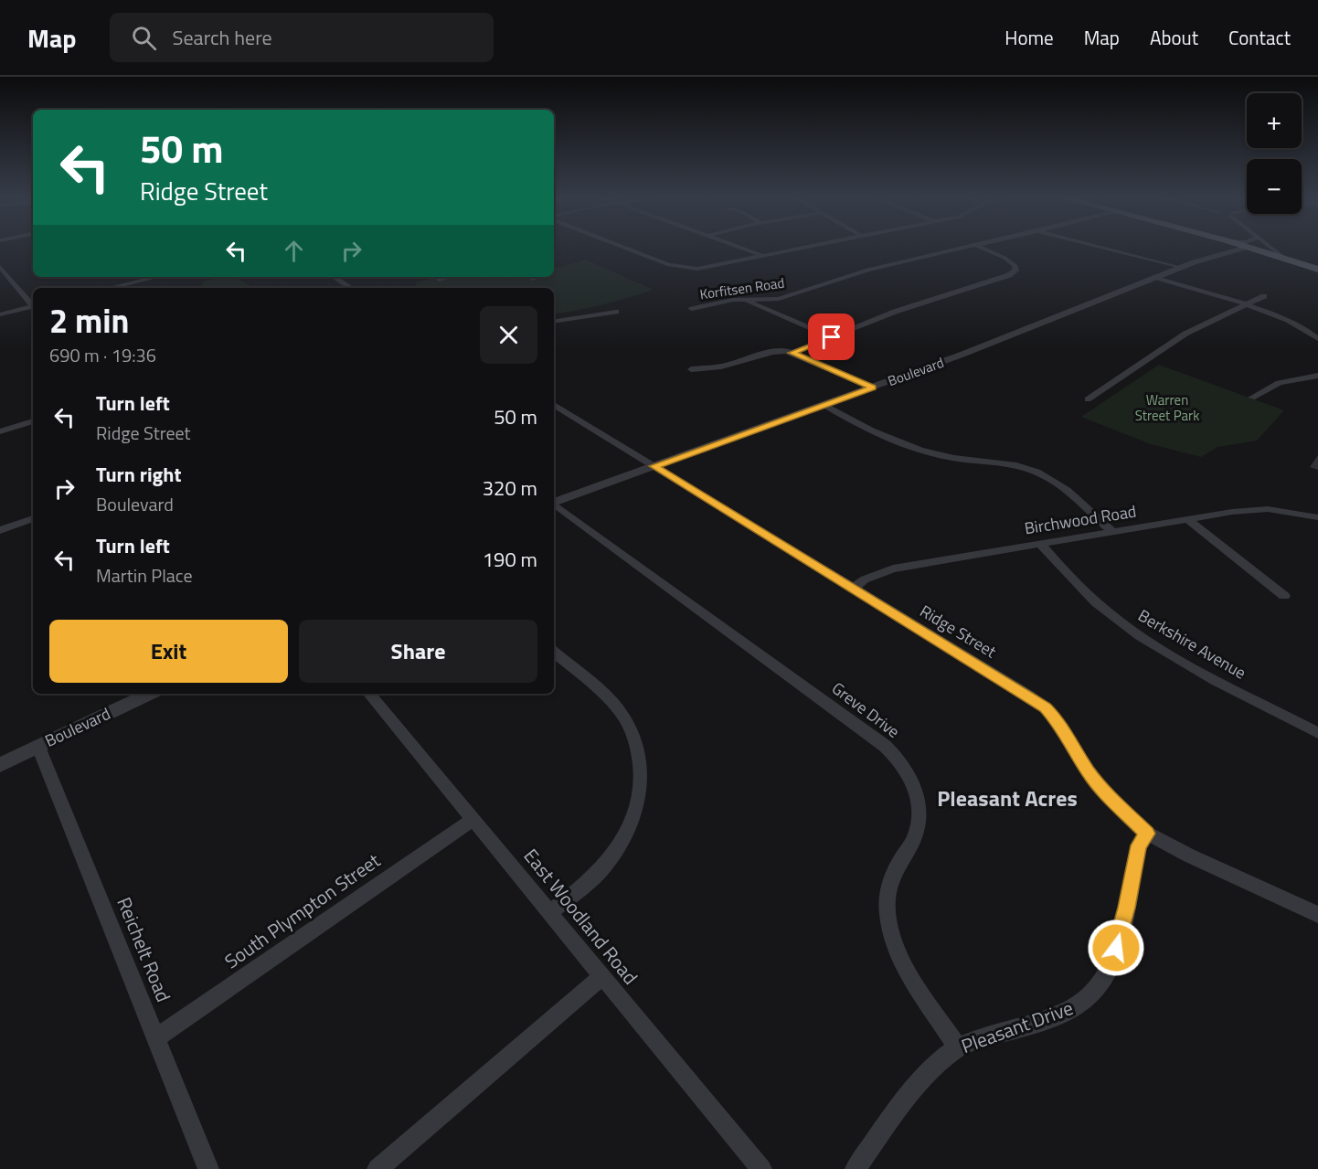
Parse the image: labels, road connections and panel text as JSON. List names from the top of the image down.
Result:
{
  "streets": {
    "street": [
      "Korfitsen Road",
      "Boulevard",
      "Birchwood Road",
      "Ridge Street",
      "Berkshire Avenue",
      "Greve Drive",
      "South Plympton Street",
      "East Woodland Road",
      "Reichelt Road",
      "Pleasant Drive"
    ]
  },
  "crossings": [
    ["Boulevard", "Ridge Street"],
    ["Boulevard", "Reichelt Road"],
    ["Birchwood Road", "Ridge Street"],
    ["Birchwood Road", "Berkshire Avenue"],
    ["Ridge Street", "Pleasant Drive"],
    ["Greve Drive", "Pleasant Drive"],
    ["South Plympton Street", "East Woodland Road"],
    ["South Plympton Street", "Reichelt Road"]
  ],
  "districts": ["Pleasant Acres"],
  "parks": ["Warren Street Park"],
  "page": {
    "header": "Map",
    "search": "Search here",
    "nav": [
      "Home",
      "Map",
      "About",
      "Contact"
    ],
    "map_buttons": ["+", "−"],
    "turn": ["50 m", "Ridge Street"],
    "heading": ["2 min", "690 m · 19:36"],
    "list": [
      {
        "name": "Turn left",
        "note": "Ridge Street",
        "value": "50 m"
      },
      {
        "name": "Turn right",
        "note": "Boulevard",
        "value": "320 m"
      },
      {
        "name": "Turn left",
        "note": "Martin Place",
        "value": "190 m"
      }
    ],
    "buttons": ["Exit", "Share"]
  }
}
